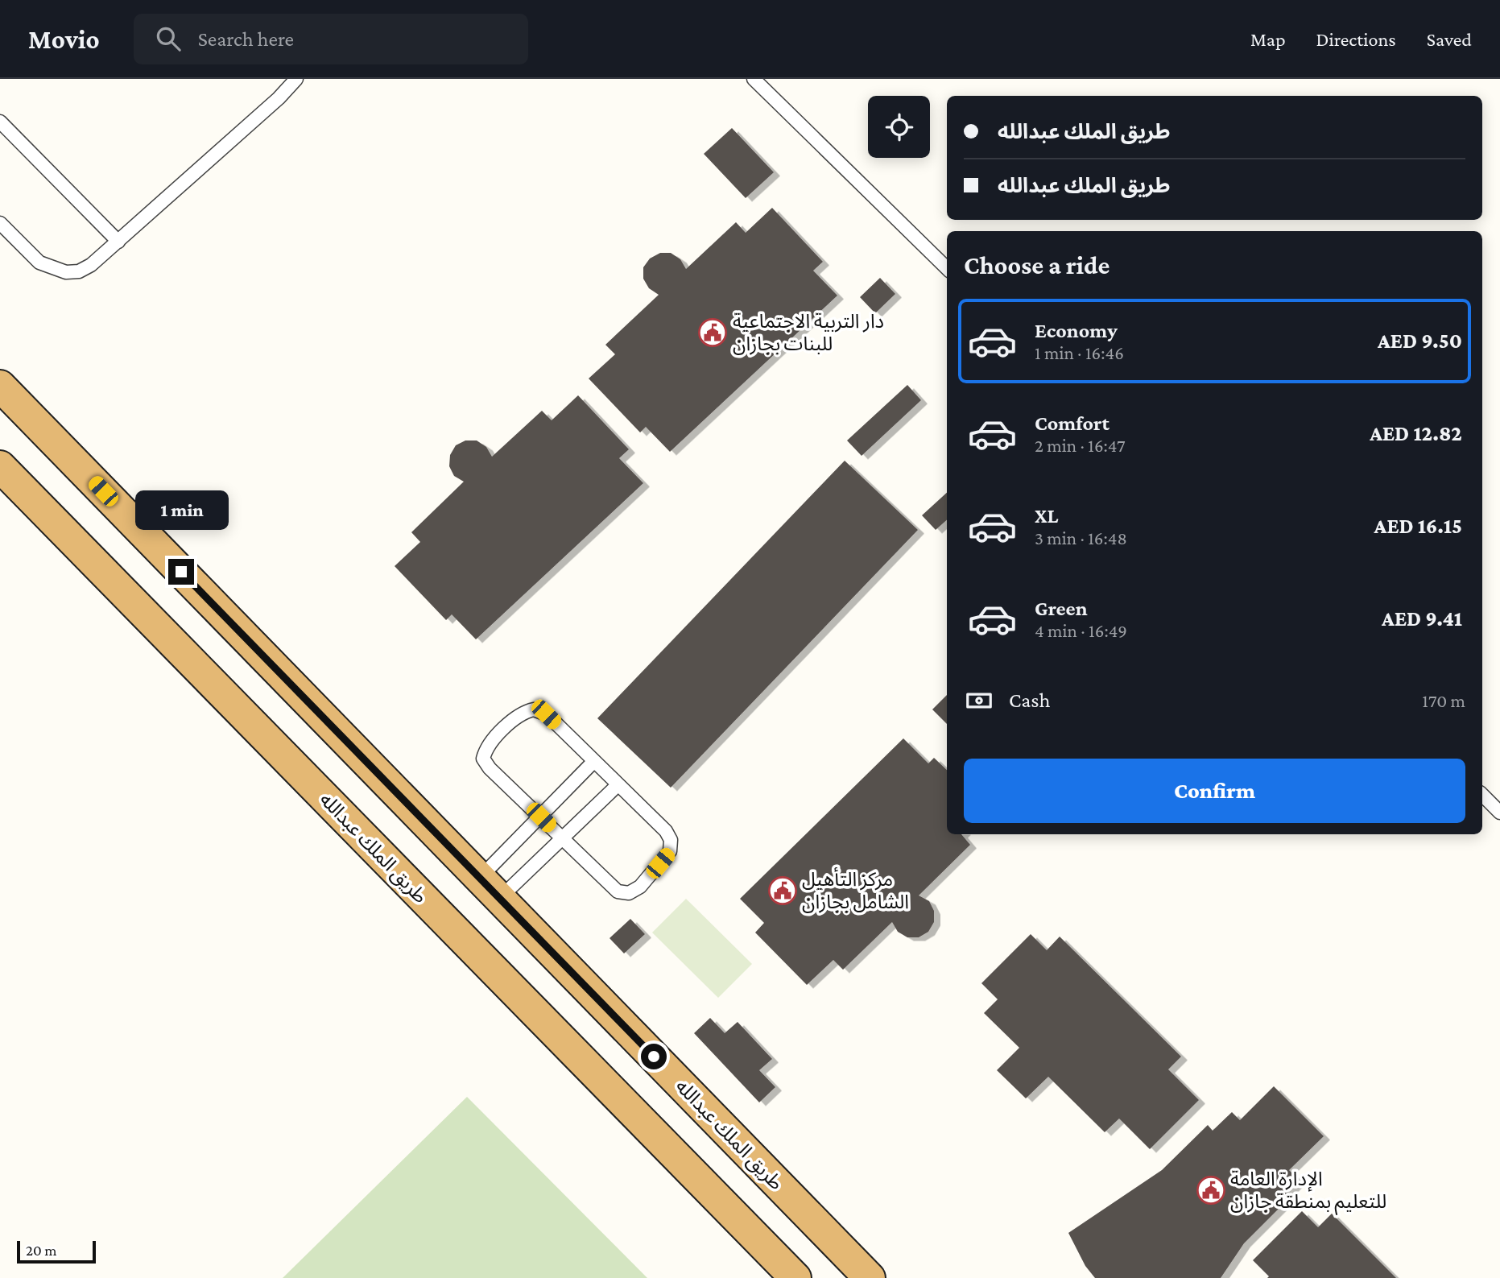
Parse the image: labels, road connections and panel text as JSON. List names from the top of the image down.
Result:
{
  "streets": {
    "highway": ["طريق الملك عبدالله"]
  },
  "places": {
    "public building": ["دار التربية الاجتماعية للبنات بجازان", "مركز التأهيل الشامل بجازان", "الإدارة العامة للتعليم بمنطقة جازان"]
  },
  "scale_bar": "20 m",
  "page": {
    "header": "Movio",
    "search": "Search here",
    "nav": ["Map", "Directions", "Saved"],
    "banner": ["طريق الملك عبدالله", "طريق الملك عبدالله"],
    "heading": "Choose a ride",
    "list": [
      {
        "name": "Economy",
        "note": "1 min · 16:46",
        "value": "AED 9.50"
      },
      {
        "name": "Comfort",
        "note": "2 min · 16:47",
        "value": "AED 12.82"
      },
      {
        "name": "XL",
        "note": "3 min · 16:48",
        "value": "AED 16.15"
      },
      {
        "name": "Green",
        "note": "4 min · 16:49",
        "value": "AED 9.41"
      }
    ],
    "bubble": "1 min",
    "pay": ["Cash", "170 m"],
    "buttons": "Confirm",
    "scale": "20 m"
  }
}
